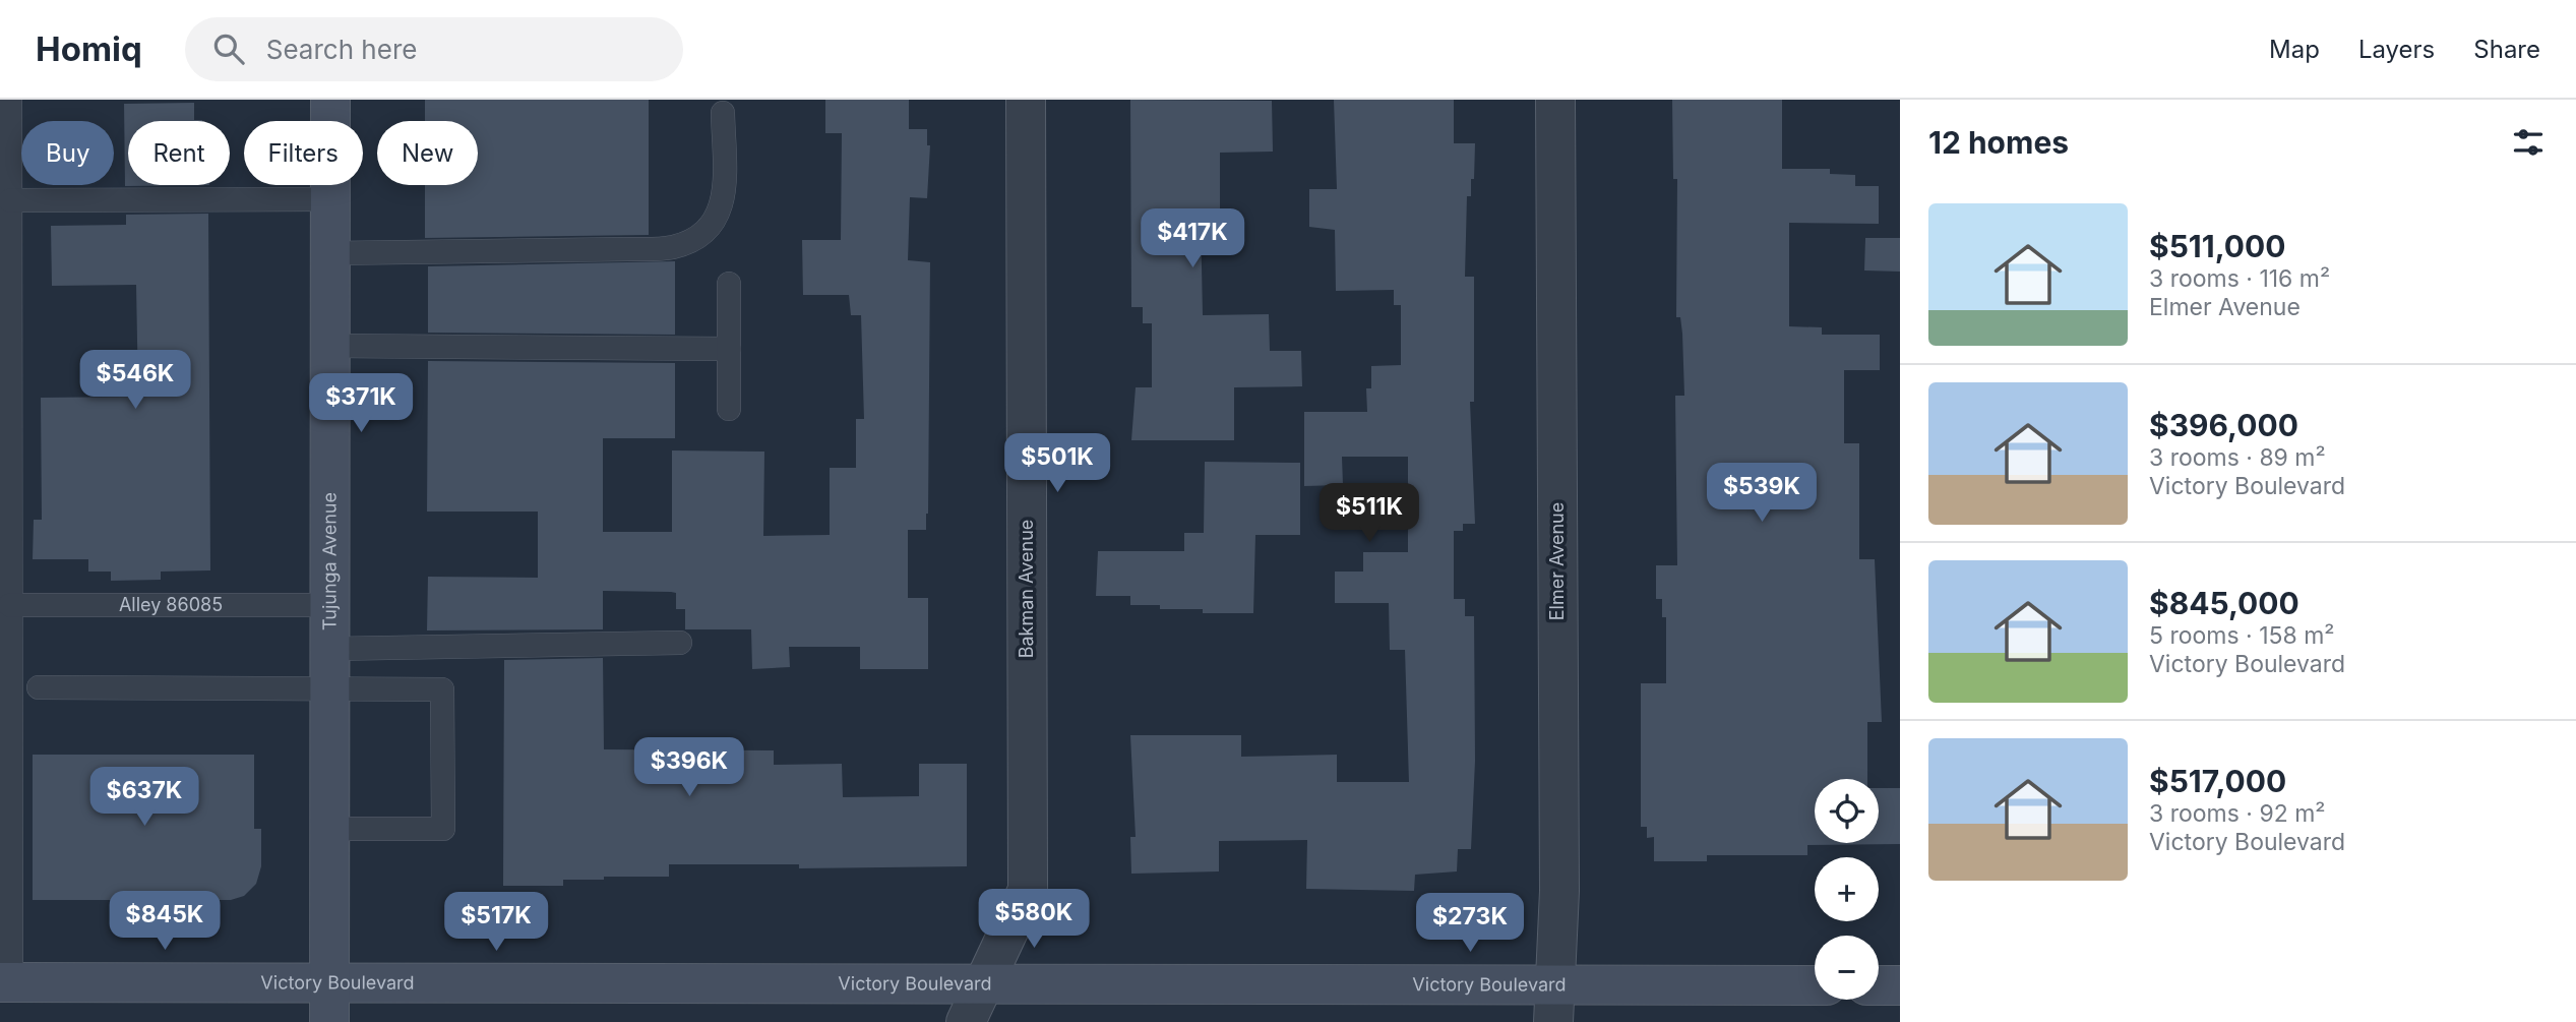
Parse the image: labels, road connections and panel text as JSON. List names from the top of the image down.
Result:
{
  "streets": {
    "main road": ["Tujunga Avenue", "Victory Boulevard"],
    "street": ["Elmer Avenue", "Bakman Avenue"],
    "lane": ["Alley 86085"]
  },
  "crossings": [
    ["Tujunga Avenue", "Alley 86085"],
    ["Tujunga Avenue", "Victory Boulevard"],
    ["Elmer Avenue", "Victory Boulevard"],
    ["Bakman Avenue", "Victory Boulevard"]
  ],
  "page": {
    "header": "Homiq",
    "search": "Search here",
    "nav": ["Map", "Layers", "Share"],
    "heading": "12 homes",
    "chip": [
      "Buy",
      "Rent",
      "Filters",
      "New"
    ],
    "list": [
      {
        "name": "$511,000",
        "note": "3 rooms · 116 m² · Elmer Avenue"
      },
      {
        "name": "$396,000",
        "note": "3 rooms · 89 m² · Victory Boulevard"
      },
      {
        "name": "$845,000",
        "note": "5 rooms · 158 m² · Victory Boulevard"
      },
      {
        "name": "$517,000",
        "note": "3 rooms · 92 m² · Victory Boulevard"
      }
    ],
    "price": [
      "$417K",
      "$546K",
      "$371K",
      "$501K",
      "$539K",
      "$511K",
      "$396K",
      "$637K",
      "$580K",
      "$845K",
      "$517K",
      "$273K"
    ],
    "map_buttons": ["+", "−"]
  }
}
